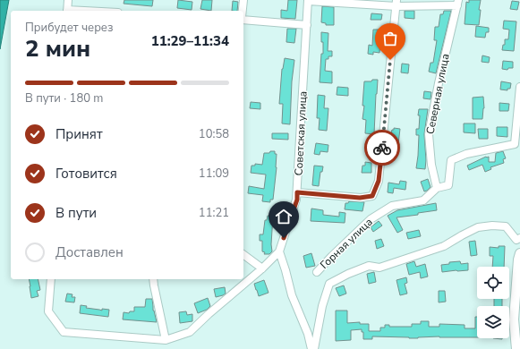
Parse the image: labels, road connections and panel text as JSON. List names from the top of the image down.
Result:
{
  "streets": {
    "street": ["Северная улица", "Советская улица", "Горная улица"]
  },
  "crossings": [
    ["Северная улица", "Горная улица"]
  ],
  "page": {
    "heading": ["2 мин", "Прибудет через", "11:29–11:34"],
    "bar": "В пути · 180 m",
    "list": [
      ["Принят", "10:58"],
      ["Готовится", "11:09"],
      ["В пути", "11:21"],
      "Доставлен"
    ]
  }
}
